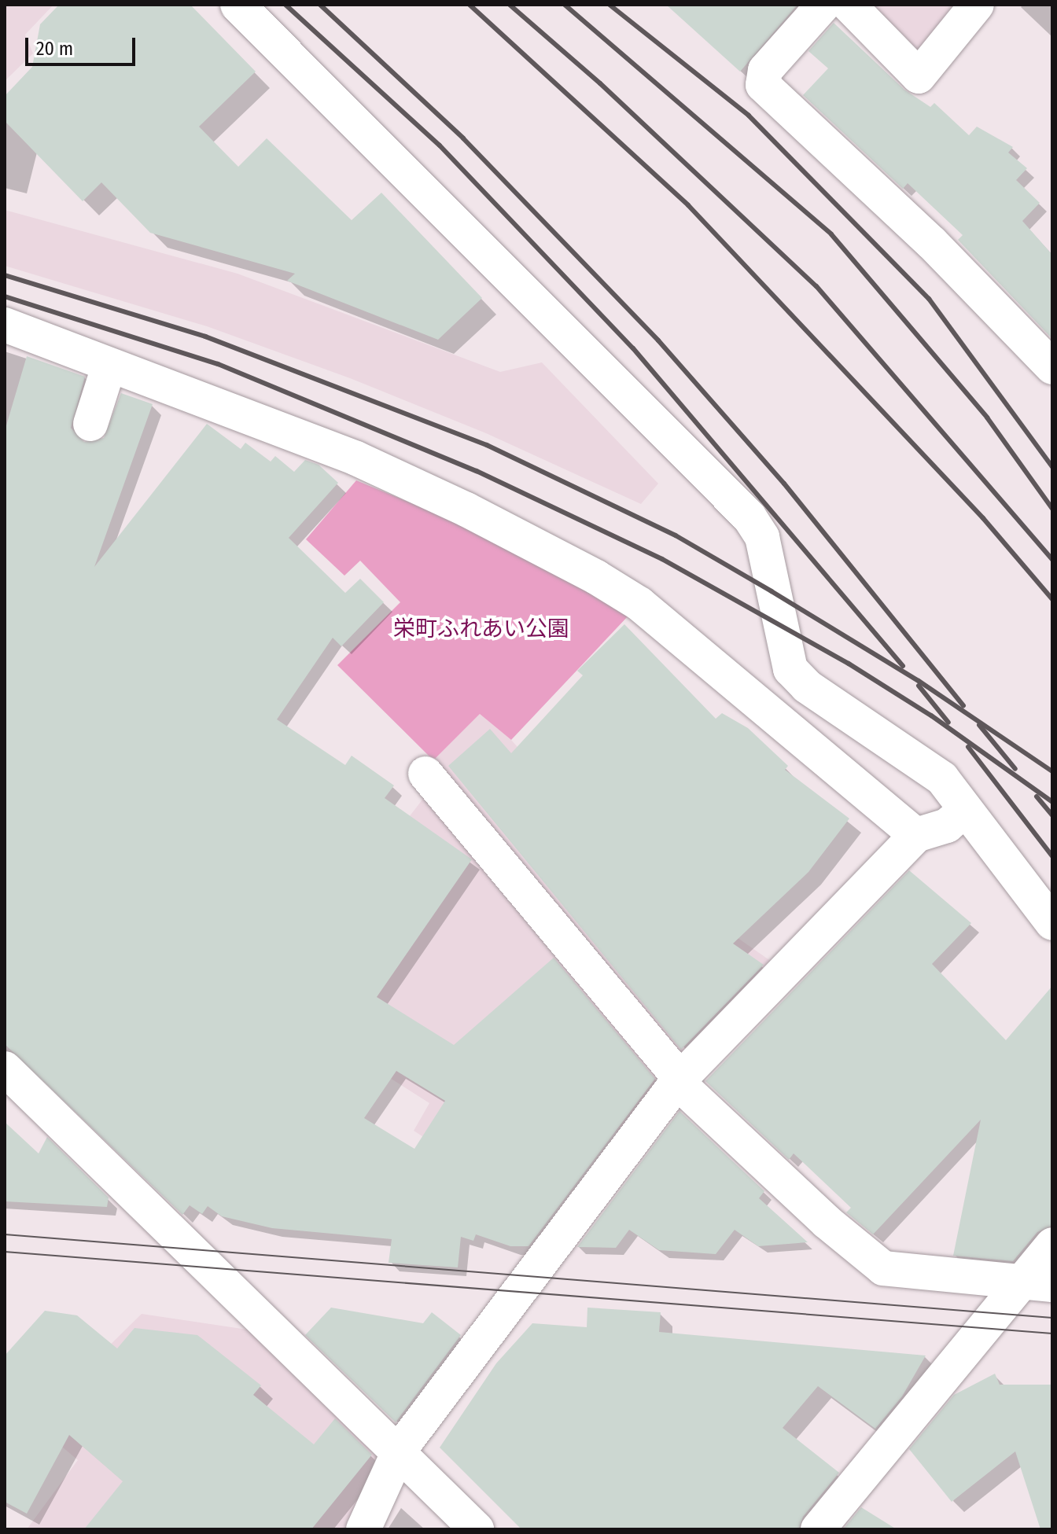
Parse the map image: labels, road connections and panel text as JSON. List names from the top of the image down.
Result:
{
  "parks": ["栄町ふれあい公園"],
  "scale_bar": "20 m"
}
